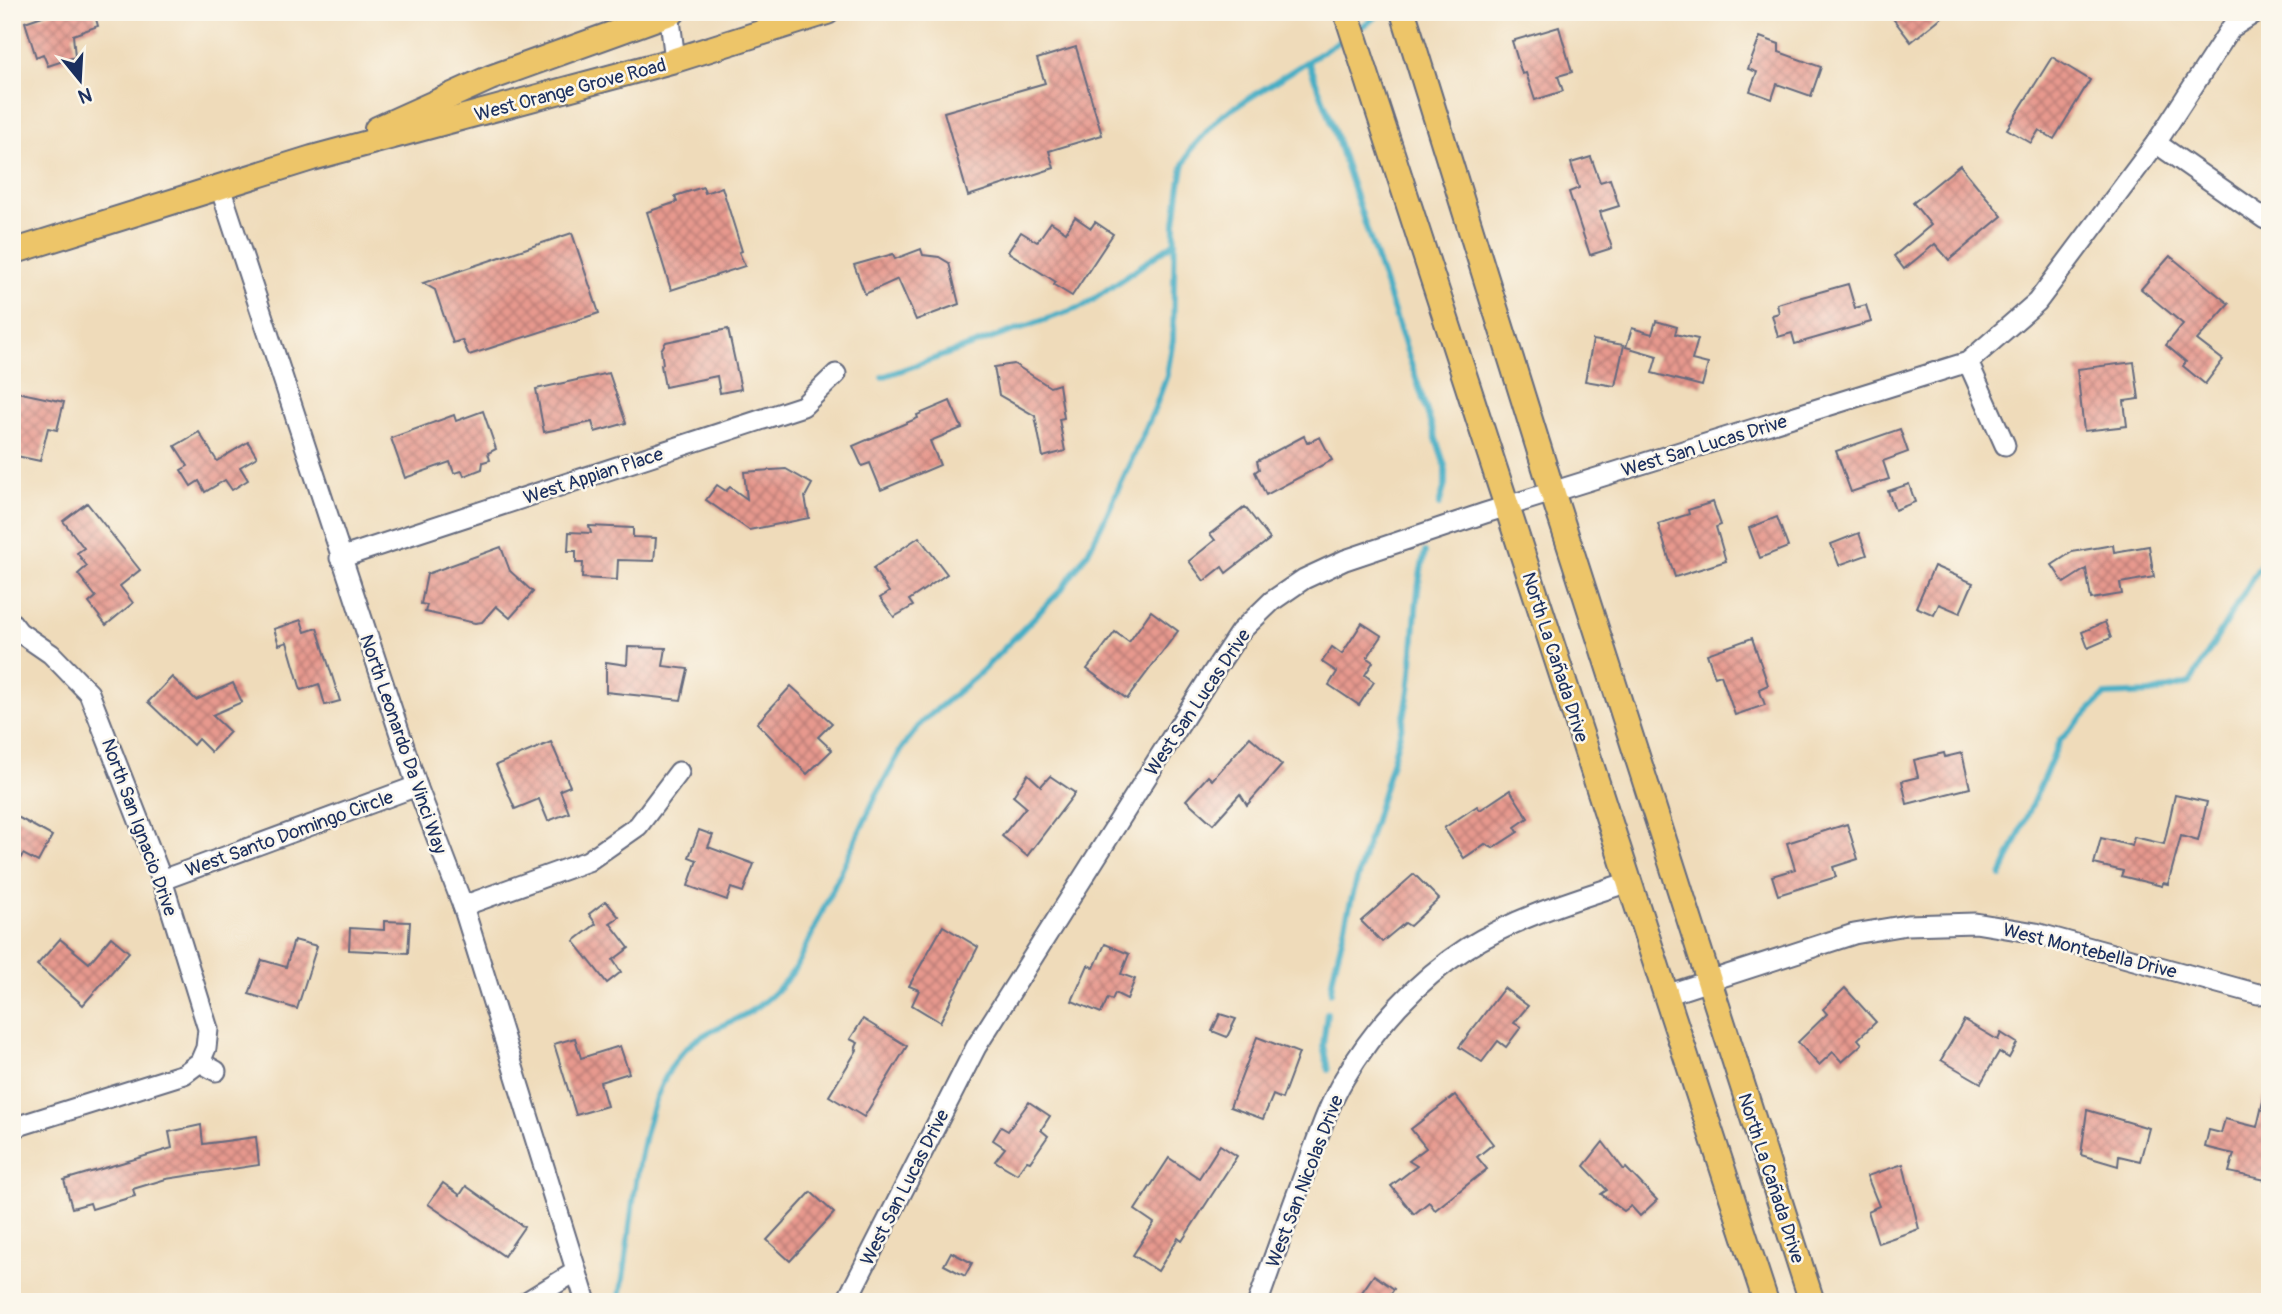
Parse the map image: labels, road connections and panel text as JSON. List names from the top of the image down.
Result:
{
  "streets": {
    "main road": ["West Orange Grove Road", "North La Cañada Drive"],
    "street": [
      "West San Lucas Drive",
      "West Appian Place",
      "North Leonardo Da Vinci Way",
      "North San Ignacio Drive",
      "West Santo Domingo Circle",
      "West Montebella Drive",
      "West San Nicolas Drive"
    ]
  },
  "crossings": [
    ["West Orange Grove Road", "North Leonardo Da Vinci Way"],
    ["West San Lucas Drive", "North La Cañada Drive"],
    ["West Appian Place", "North Leonardo Da Vinci Way"],
    ["North La Cañada Drive", "West Montebella Drive"],
    ["North La Cañada Drive", "West San Nicolas Drive"],
    ["North Leonardo Da Vinci Way", "West Santo Domingo Circle"],
    ["North San Ignacio Drive", "West Santo Domingo Circle"]
  ],
  "north": "bottom"
}
